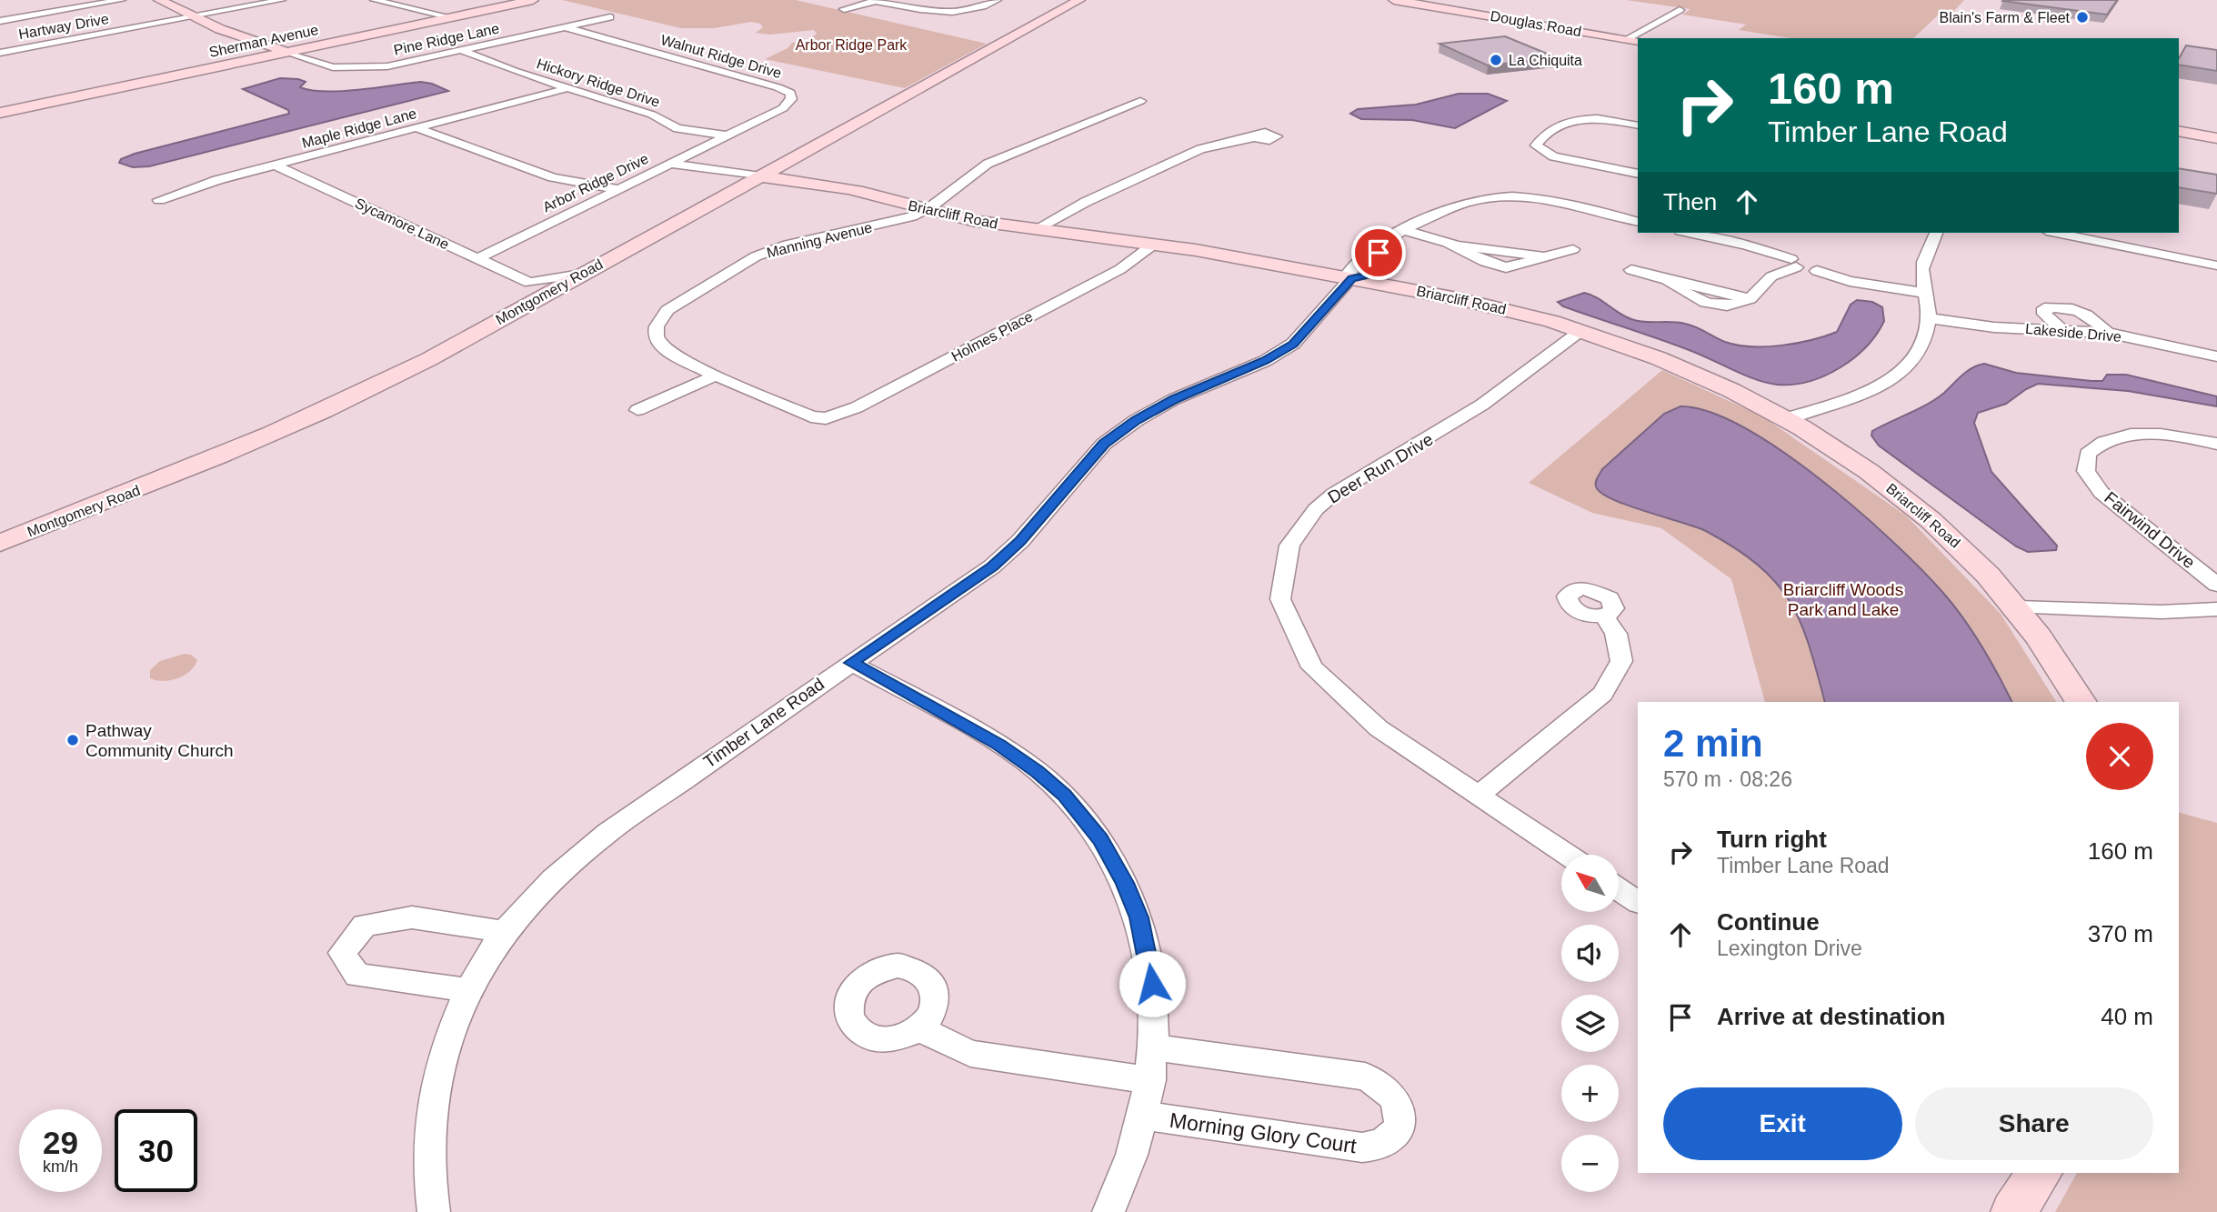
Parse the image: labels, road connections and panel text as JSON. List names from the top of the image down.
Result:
{
  "streets": {
    "street": [
      "Douglas Road",
      "Hartway Drive",
      "Pine Ridge Lane",
      "Sherman Avenue",
      "Walnut Ridge Drive",
      "Hickory Ridge Drive",
      "Maple Ridge Lane",
      "Arbor Ridge Drive",
      "Briarcliff Road",
      "Sycamore Lane",
      "Manning Avenue",
      "Montgomery Road",
      "Lakeside Drive",
      "Holmes Place",
      "Deer Run Drive",
      "Fairwind Drive",
      "Timber Lane Road",
      "Morning Glory Court"
    ]
  },
  "crossings": [
    ["Pine Ridge Lane", "Sherman Avenue"],
    ["Pine Ridge Lane", "Walnut Ridge Drive"],
    ["Pine Ridge Lane", "Hickory Ridge Drive"],
    ["Walnut Ridge Drive", "Hickory Ridge Drive"],
    ["Walnut Ridge Drive", "Arbor Ridge Drive"],
    ["Hickory Ridge Drive", "Maple Ridge Lane"],
    ["Hickory Ridge Drive", "Arbor Ridge Drive"],
    ["Maple Ridge Lane", "Sycamore Lane"],
    ["Arbor Ridge Drive", "Briarcliff Road"],
    ["Arbor Ridge Drive", "Sycamore Lane"],
    ["Briarcliff Road", "Manning Avenue"],
    ["Briarcliff Road", "Montgomery Road"],
    ["Briarcliff Road", "Holmes Place"],
    ["Briarcliff Road", "Deer Run Drive"],
    ["Briarcliff Road", "Timber Lane Road"],
    ["Sycamore Lane", "Montgomery Road"],
    ["Manning Avenue", "Holmes Place"]
  ],
  "parks": ["Arbor Ridge Park", "Briarcliff Woods Park and Lake"],
  "places": ["Blain's Farm & Fleet", "La Chiquita", "Pathway Community Church"],
  "north": "top left",
  "page": {
    "turn": ["160 m", "Timber Lane Road"],
    "then": "Then",
    "heading": ["2 min", "570 m · 08:26"],
    "list": [
      {
        "name": "Turn right",
        "note": "Timber Lane Road",
        "value": "160 m"
      },
      {
        "name": "Continue",
        "note": "Lexington Drive",
        "value": "370 m"
      },
      {
        "name": "Arrive at destination",
        "value": "40 m"
      }
    ],
    "map_buttons": ["+", "−"],
    "buttons": ["Exit", "Share"],
    "speed": "29 km/h",
    "limit": "30"
  }
}
